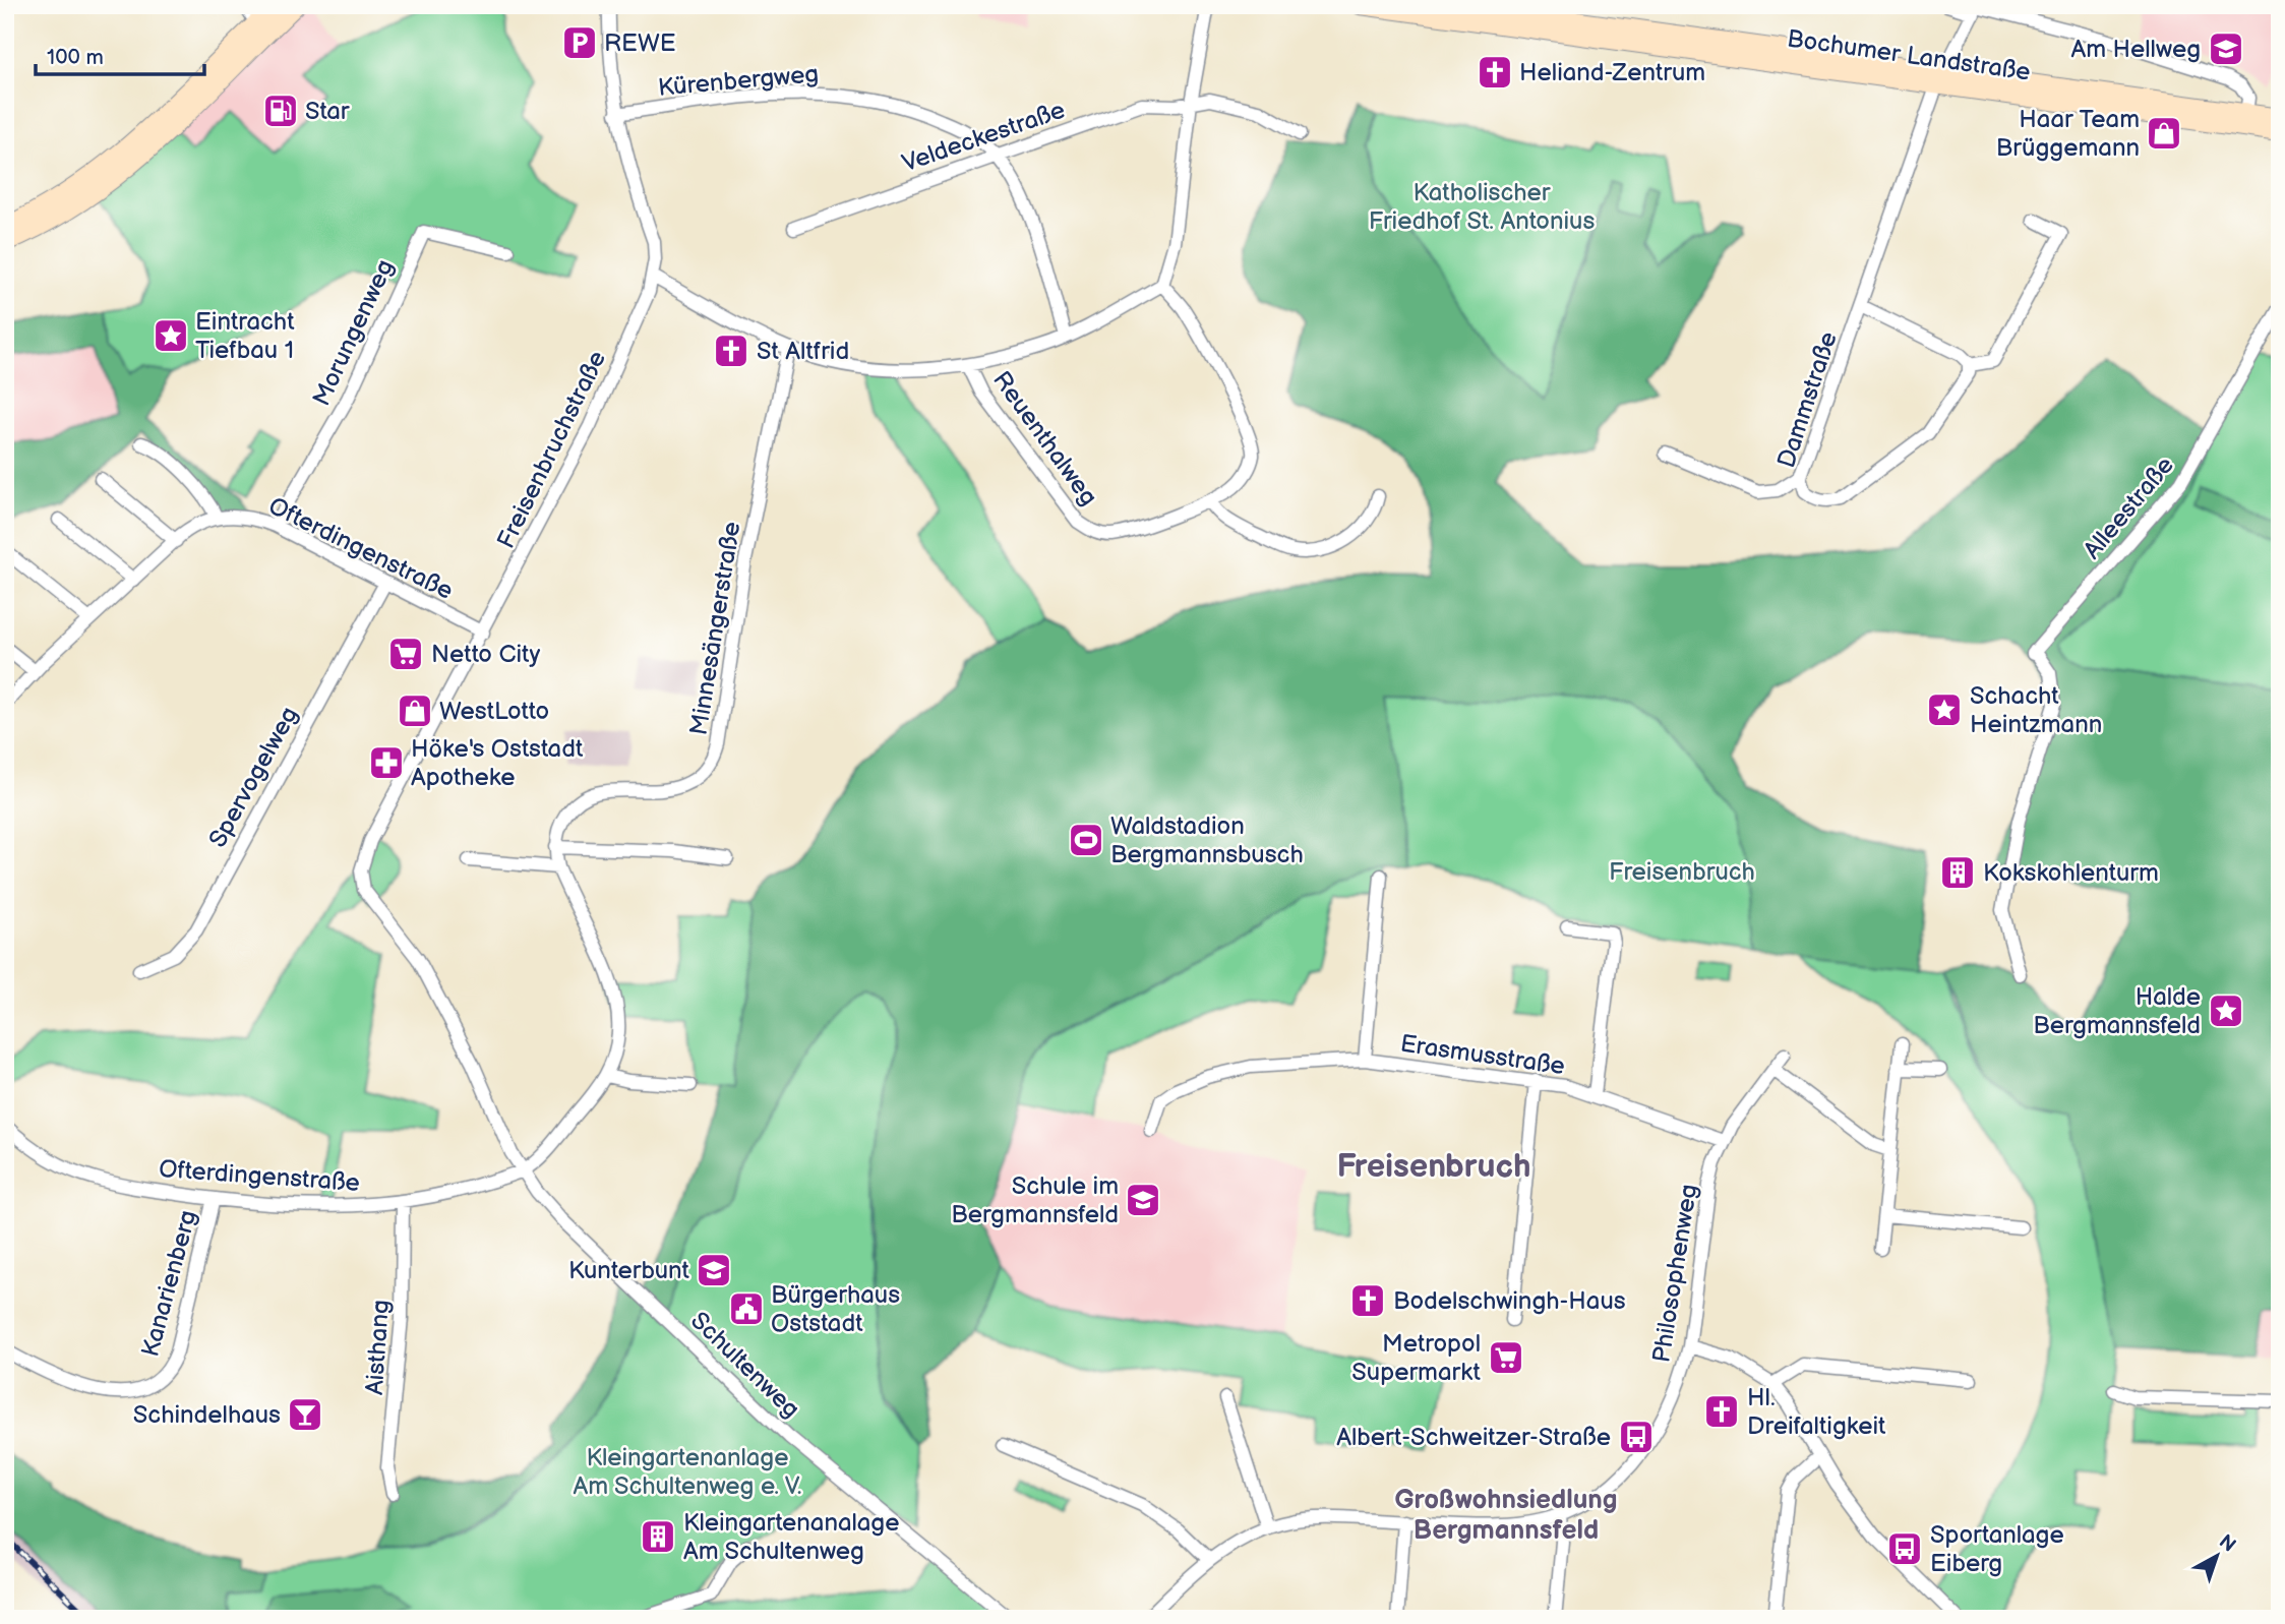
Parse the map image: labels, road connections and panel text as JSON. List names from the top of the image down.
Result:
{
  "streets": {
    "main road": ["Bochumer Landstraße"],
    "street": [
      "Kürenbergweg",
      "Veldeckestraße",
      "Morungenweg",
      "Dammstraße",
      "Reuenthalweg",
      "Freisenbruchstraße",
      "Alleestraße",
      "Ofterdingenstraße",
      "Minnesängerstraße",
      "Spervogelweg",
      "Erasmusstraße",
      "Philosophenweg",
      "Kanarienberg",
      "Aisthang",
      "Schultenweg"
    ]
  },
  "crossings": [
    ["Bochumer Landstraße", "Dammstraße"],
    ["Kürenbergweg", "Veldeckestraße"],
    ["Kürenbergweg", "Freisenbruchstraße"],
    ["Morungenweg", "Ofterdingenstraße"],
    ["Freisenbruchstraße", "Ofterdingenstraße"],
    ["Freisenbruchstraße", "Schultenweg"],
    ["Ofterdingenstraße", "Minnesängerstraße"],
    ["Ofterdingenstraße", "Spervogelweg"],
    ["Ofterdingenstraße", "Kanarienberg"],
    ["Ofterdingenstraße", "Aisthang"],
    ["Ofterdingenstraße", "Schultenweg"],
    ["Minnesängerstraße", "Schultenweg"],
    ["Erasmusstraße", "Philosophenweg"]
  ],
  "districts": ["Freisenbruch", "Großwohnsiedlung Bergmannsfeld"],
  "parks": ["Katholischer Friedhof St. Antonius", "Freisenbruch", "Kleingartenanlage Am Schultenweg e. V."],
  "places": {
    "parking": ["REWE"],
    "school or university": ["Am Hellweg", "Schule im Bergmannsfeld", "Kunterbunt"],
    "church": [
      "Heliand-Zentrum",
      "St Altfrid",
      "Bodelschwingh-Haus",
      "Hl. Dreifaltigkeit"
    ],
    "fuel station": ["Star"],
    "shop": ["Haar Team Brüggemann", "WestLotto"],
    "place": ["Eintracht Tiefbau 1", "Schacht Heintzmann", "Halde Bergmannsfeld"],
    "supermarket": ["Netto City", "Metropol Supermarkt"],
    "pharmacy": ["Höke's Oststadt Apotheke"],
    "sports": ["Waldstadion Bergmannsbusch"],
    "building": ["Kokskohlenturm", "Kleingartenanalage Am Schultenweg"],
    "public building": ["Bürgerhaus Oststadt"],
    "bar": ["Schindelhaus"],
    "bus stop": ["Albert-Schweitzer-Straße", "Sportanlage Eiberg"]
  },
  "scale_bar": "100 m",
  "north": "top right"
}
